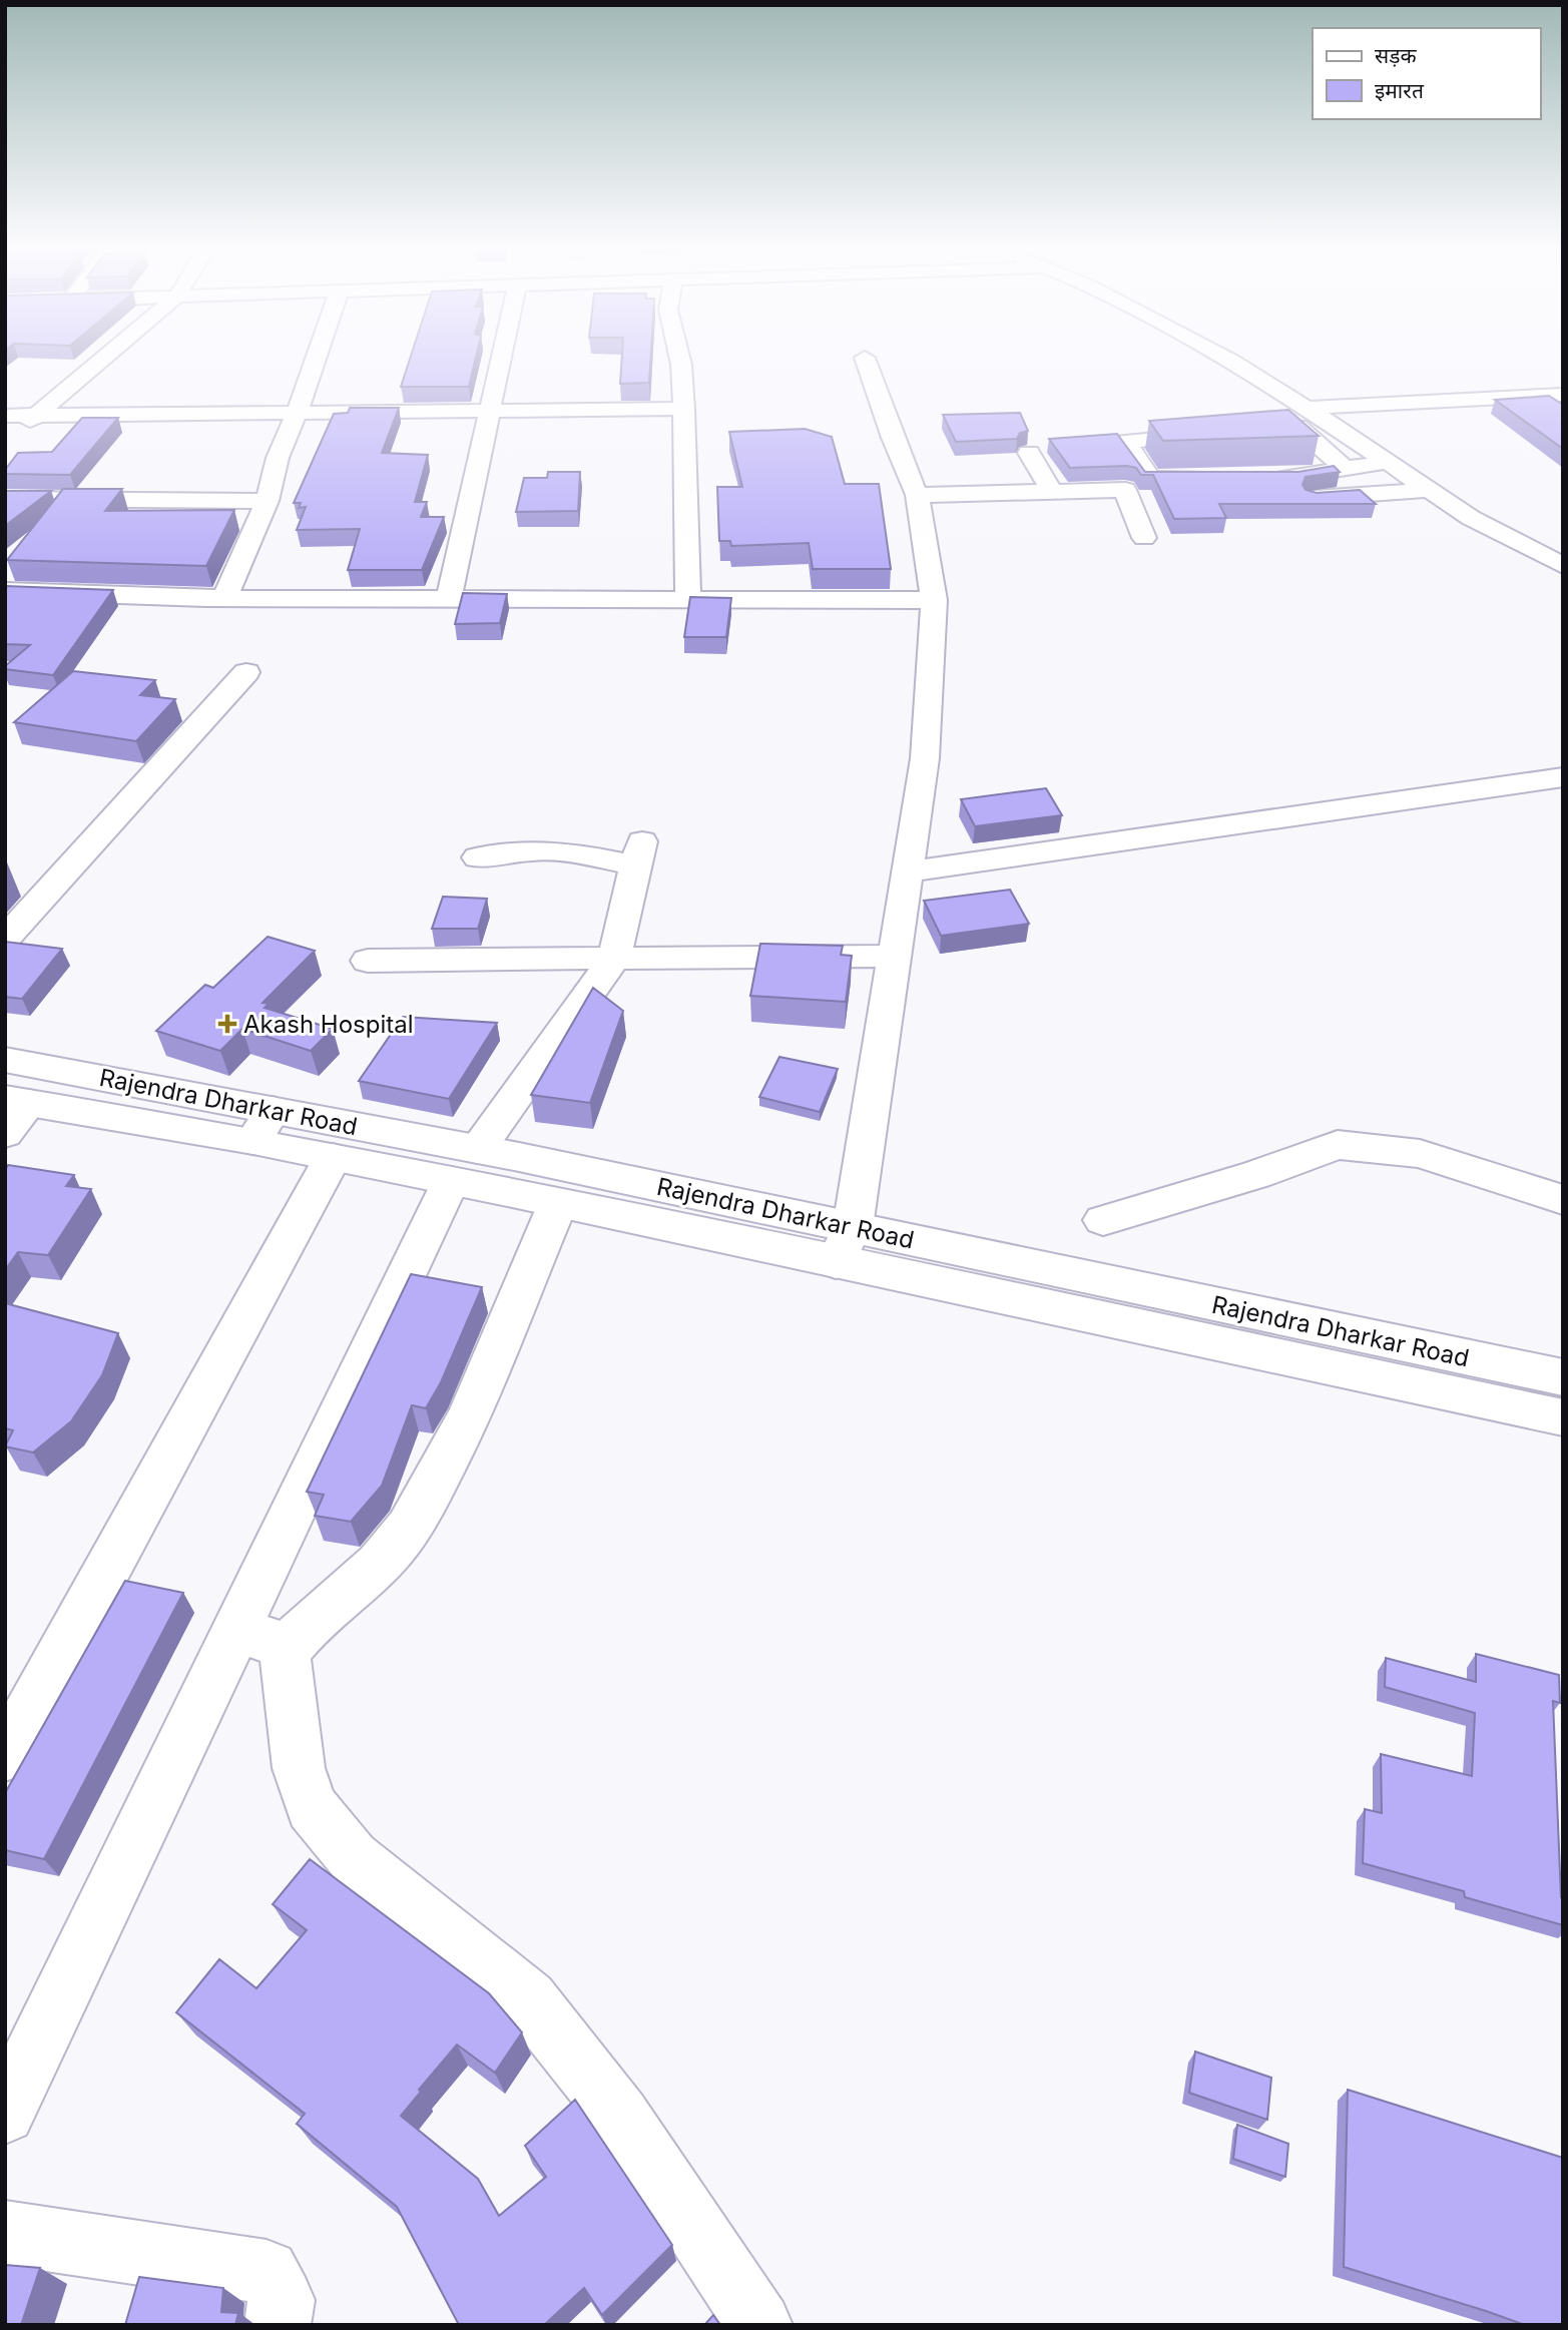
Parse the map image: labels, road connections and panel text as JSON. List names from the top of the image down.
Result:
{
  "streets": {
    "street": ["Rajendra Dharkar Road"]
  },
  "places": {
    "health": ["Akash Hospital"]
  },
  "legend": ["सड़क", "इमारत"]
}
